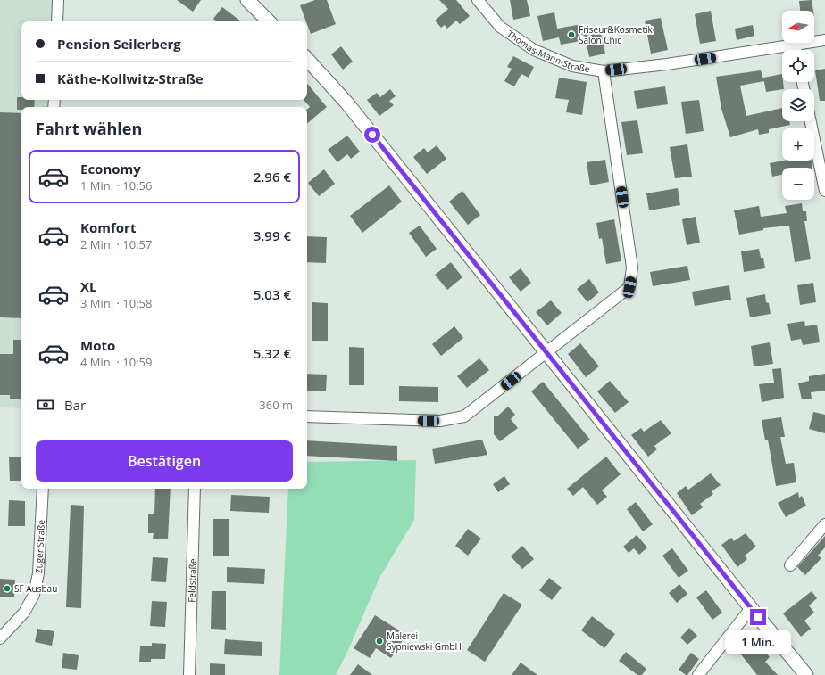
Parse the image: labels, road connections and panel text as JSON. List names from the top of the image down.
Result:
{
  "streets": {
    "street": ["Thomas-Mann-Straße", "Zuger Straße", "Feldstraße"]
  },
  "places": ["Friseur&Kosmetik Salon Chic", "SF Ausbau", "Malerei Sypniewski GmbH"],
  "north": "left",
  "page": {
    "map_buttons": ["+", "−"],
    "banner": ["Pension Seilerberg", "Käthe-Kollwitz-Straße"],
    "heading": "Fahrt wählen",
    "list": [
      {
        "name": "Economy",
        "note": "1 Min. · 10:56",
        "value": "2.96 €"
      },
      {
        "name": "Komfort",
        "note": "2 Min. · 10:57",
        "value": "3.99 €"
      },
      {
        "name": "XL",
        "note": "3 Min. · 10:58",
        "value": "5.03 €"
      },
      {
        "name": "Moto",
        "note": "4 Min. · 10:59",
        "value": "5.32 €"
      }
    ],
    "pay": ["Bar", "360 m"],
    "buttons": "Bestätigen",
    "bubble": "1 Min."
  }
}
